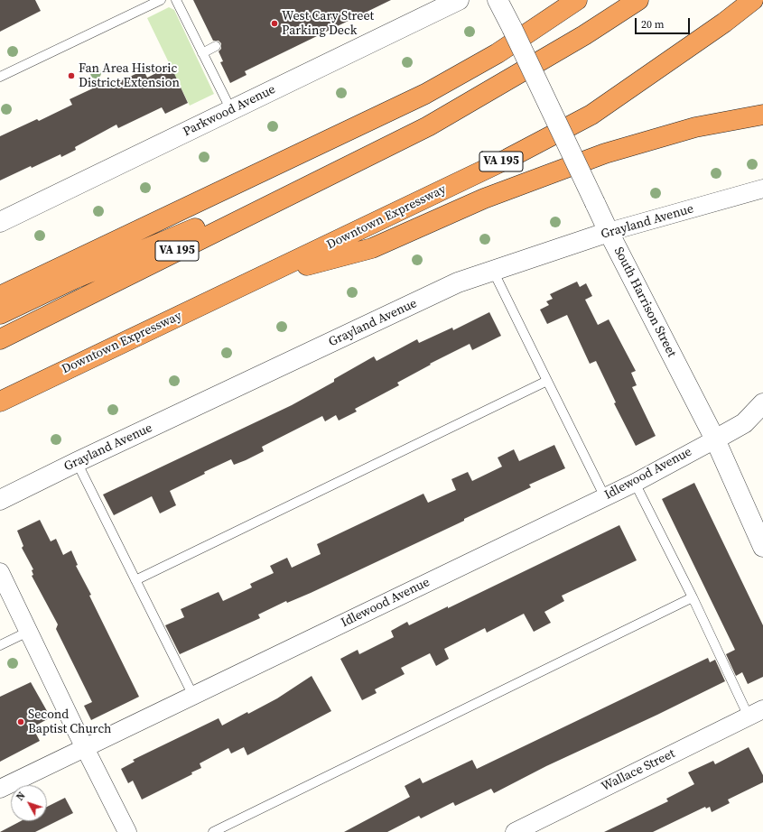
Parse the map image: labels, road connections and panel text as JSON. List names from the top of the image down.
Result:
{
  "streets": {
    "highway": ["VA 195", "Downtown Expressway"],
    "street": [
      "Parkwood Avenue",
      "Grayland Avenue",
      "South Harrison Street",
      "Idlewood Avenue",
      "Wallace Street"
    ]
  },
  "crossings": [
    ["Grayland Avenue", "South Harrison Street"],
    ["South Harrison Street", "Idlewood Avenue"]
  ],
  "places": ["West Cary Street Parking Deck", "Fan Area Historic District Extension", "Second Baptist Church"],
  "scale_bar": "20 m",
  "north": "top left"
}
